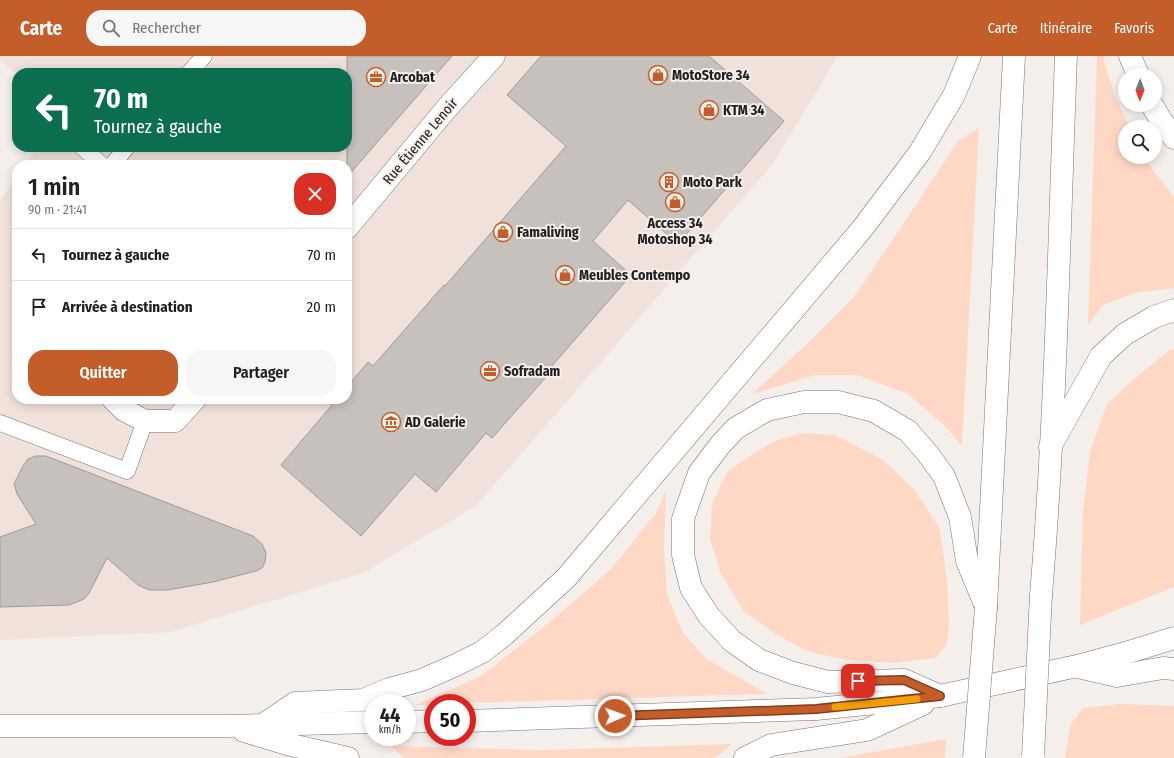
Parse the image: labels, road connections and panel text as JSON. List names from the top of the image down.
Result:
{
  "streets": {
    "main road": ["Rue Étienne Lenoir"]
  },
  "places": {
    "shop": [
      "MotoStore 34",
      "KTM 34",
      "Access 34 Motoshop 34",
      "Famaliving",
      "Meubles Contempo"
    ],
    "office": ["Arcobat", "Sofradam"],
    "building": ["Moto Park"],
    "museum": ["AD Galerie"]
  },
  "north": "bottom",
  "page": {
    "header": "Carte",
    "search": "Rechercher",
    "nav": ["Carte", "Itinéraire", "Favoris"],
    "turn": ["70 m", "Tournez à gauche"],
    "heading": ["1 min", "90 m · 21:41"],
    "list": [
      {
        "name": "Tournez à gauche",
        "value": "70 m"
      },
      {
        "name": "Arrivée à destination",
        "value": "20 m"
      }
    ],
    "buttons": ["Quitter", "Partager"],
    "speed": "44 km/h",
    "limit": "50"
  }
}
